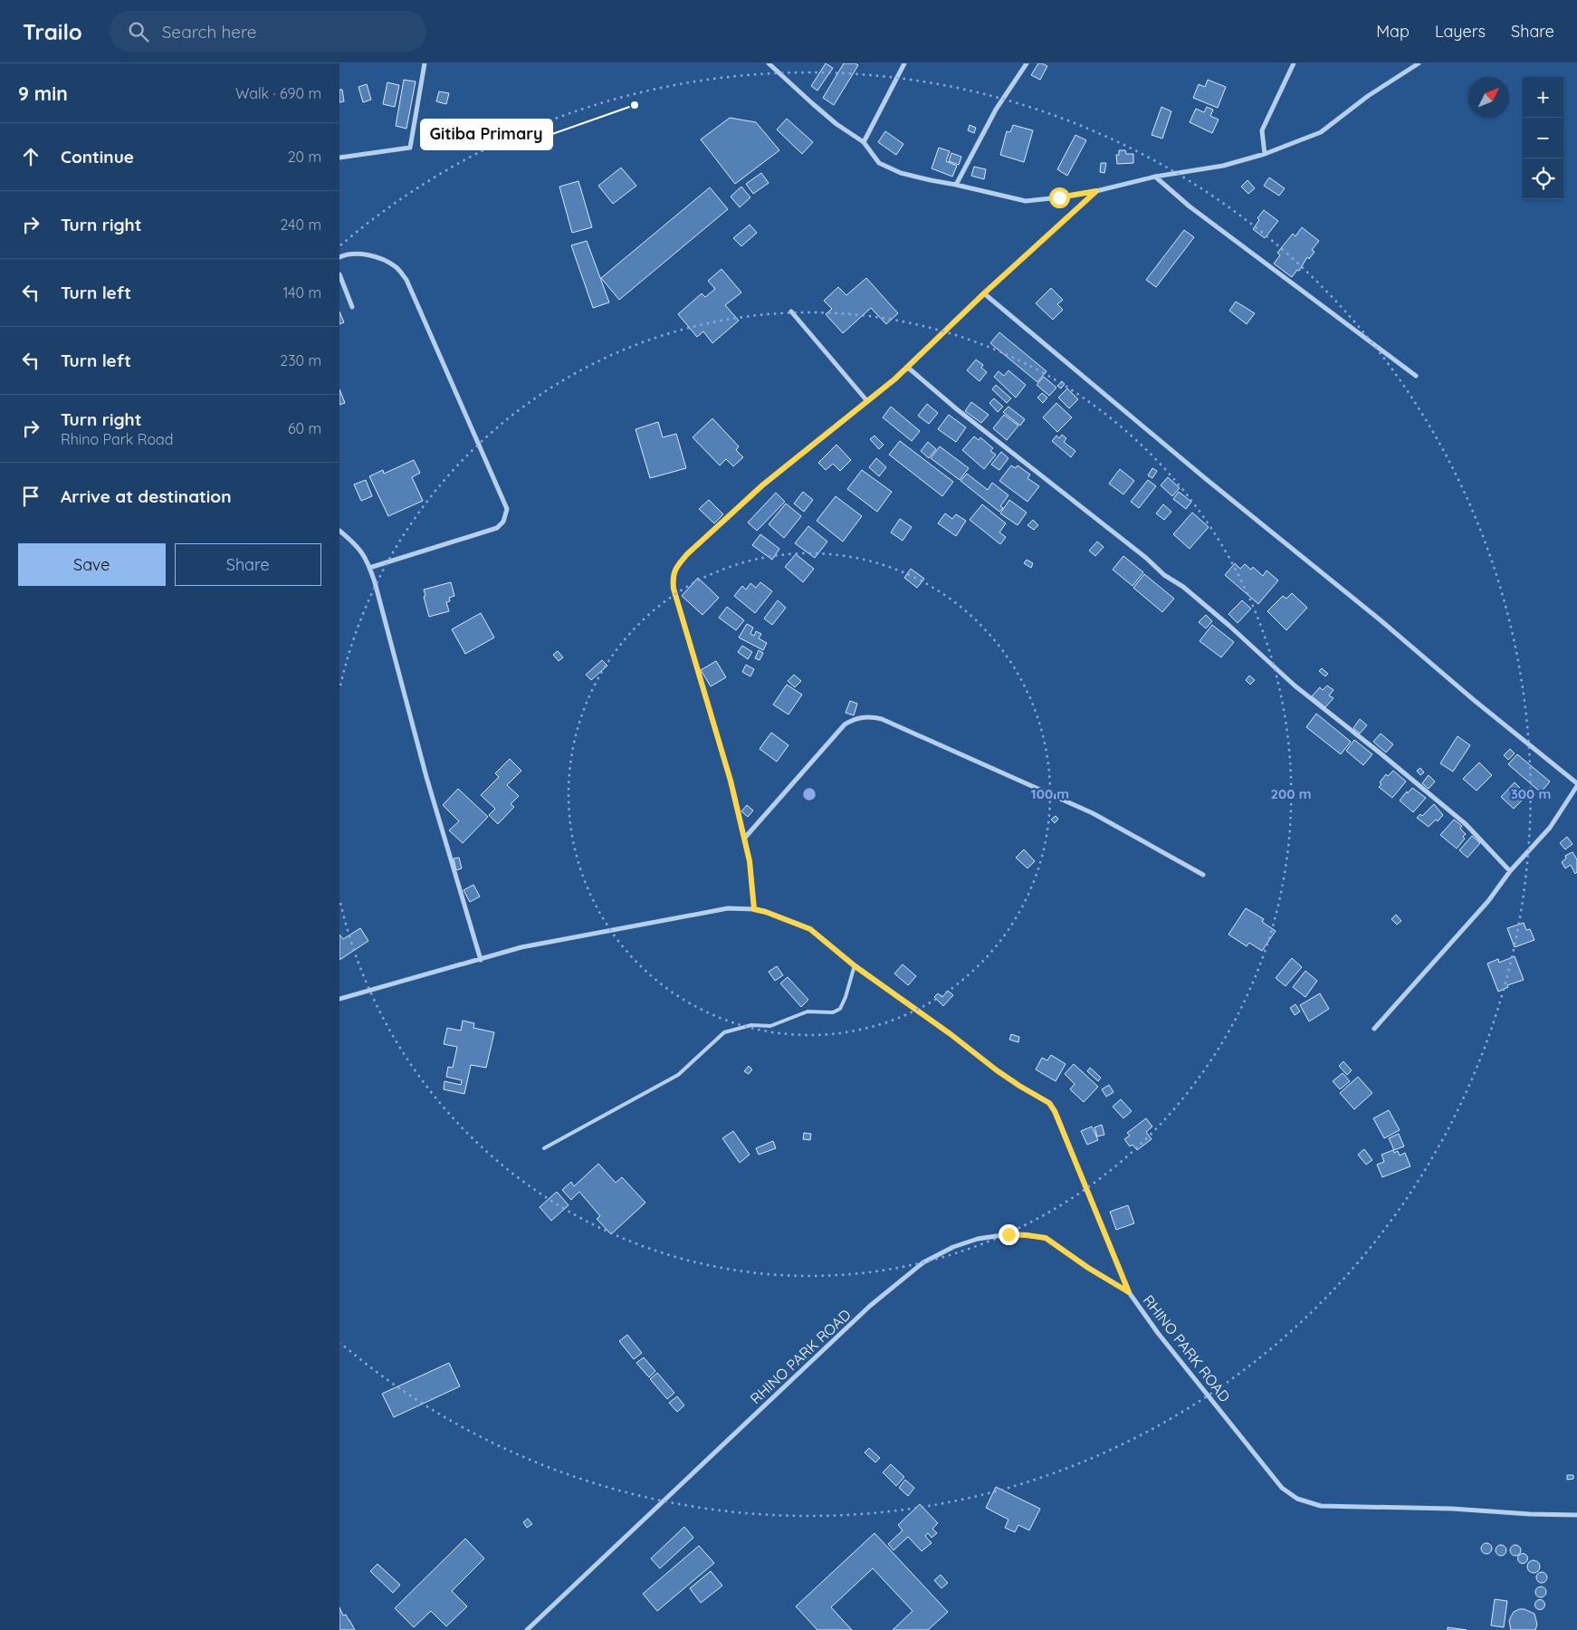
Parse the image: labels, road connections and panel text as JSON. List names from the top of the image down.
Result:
{
  "streets": {
    "street": ["RHINO PARK ROAD"]
  },
  "places": ["Gitiba Primary"],
  "north": "top right",
  "page": {
    "header": "Trailo",
    "search": "Search here",
    "nav": ["Map", "Layers", "Share"],
    "heading": ["9 min", "Walk · 690 m"],
    "map_buttons": ["+", "−"],
    "list": [
      ["Continue", "20 m"],
      ["Turn right", "240 m"],
      ["Turn left", "140 m"],
      ["Turn left", "230 m"],
      ["Turn right", "Rhino Park Road", "60 m"],
      "Arrive at destination"
    ],
    "buttons": ["Save", "Share"]
  },
  "rings": ["100 m", "200 m", "300 m"]
}
